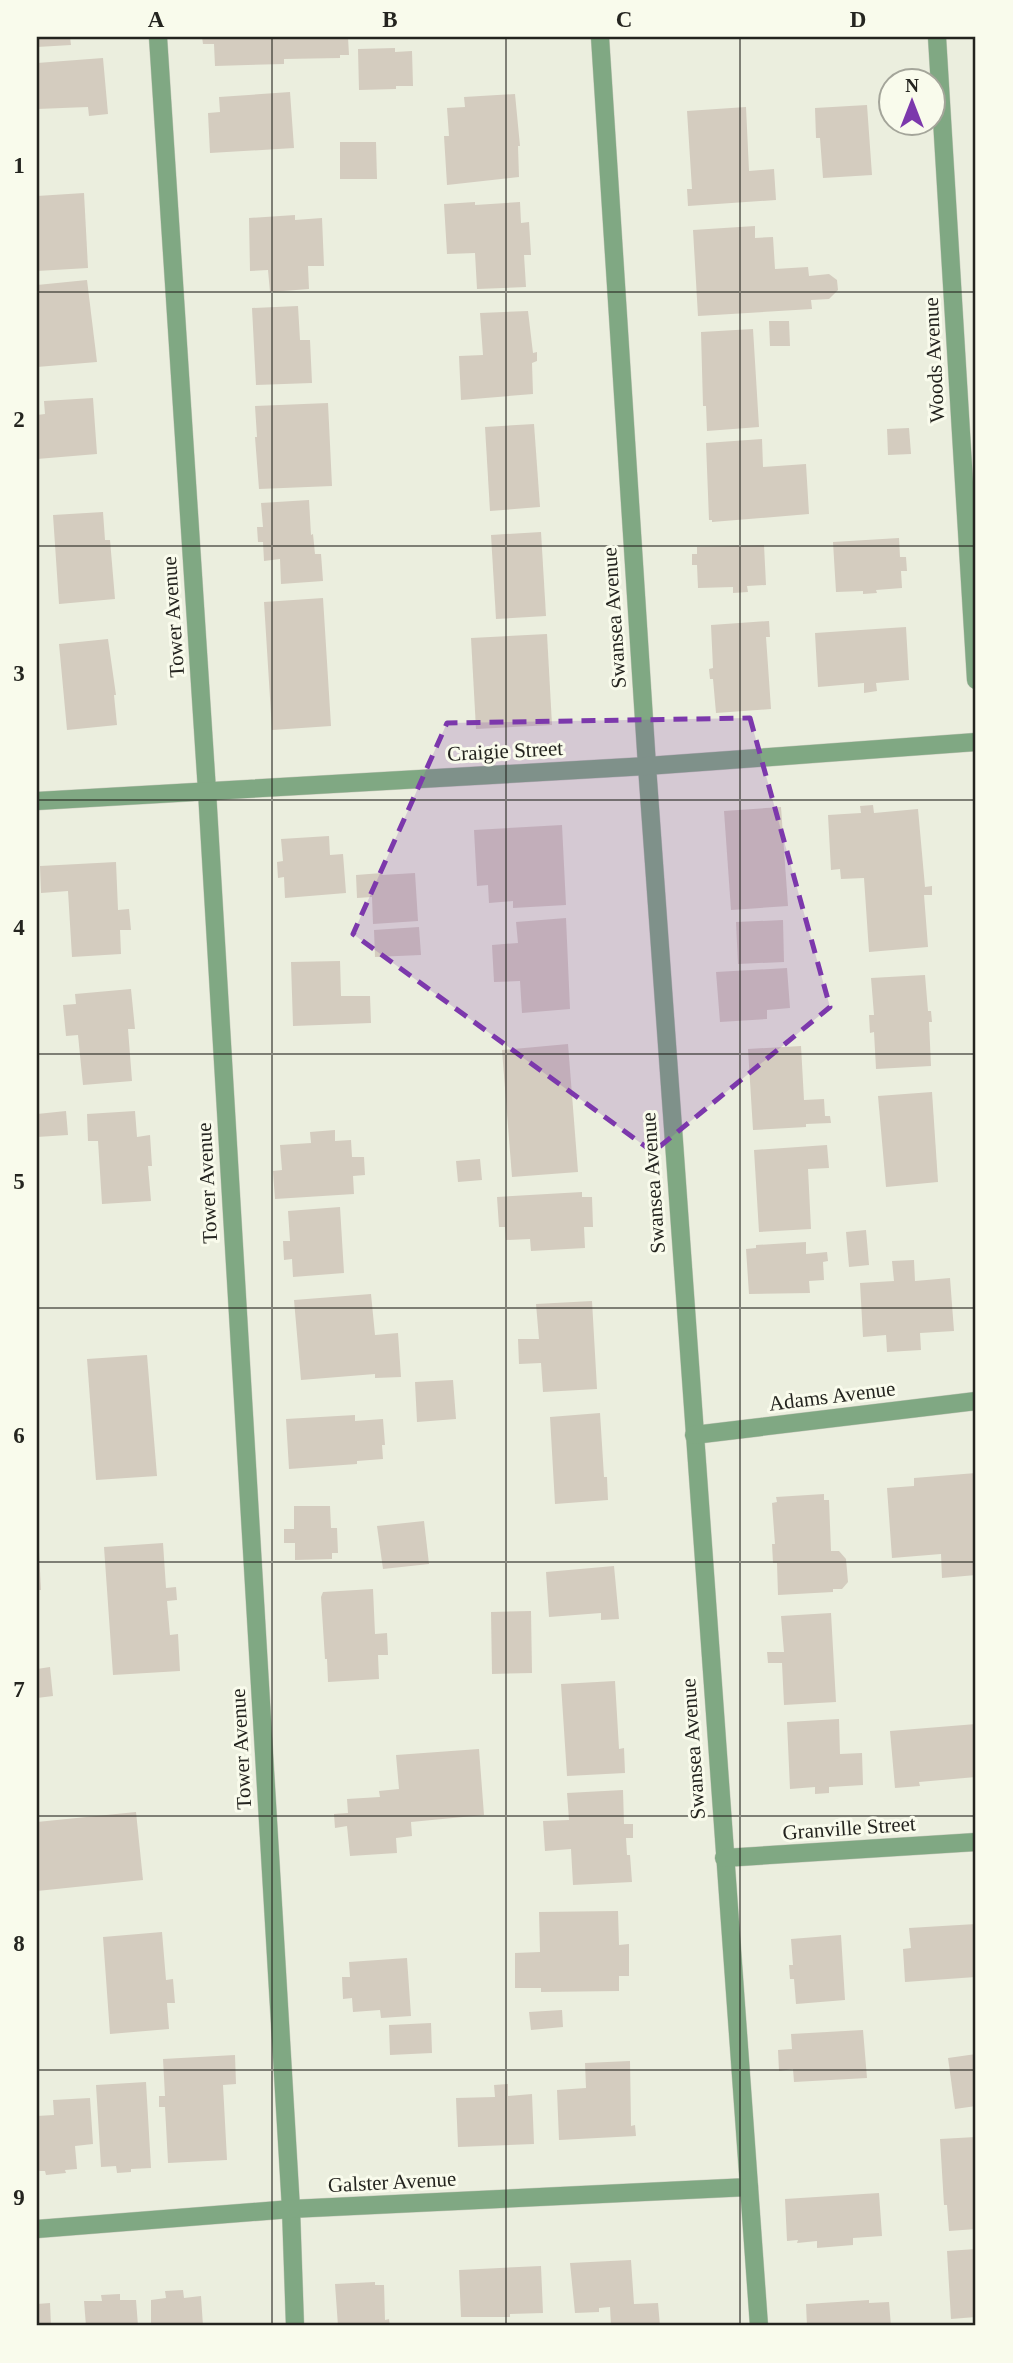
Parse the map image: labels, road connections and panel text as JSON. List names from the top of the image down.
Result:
{
  "streets": {
    "street": [
      "Woods Avenue",
      "Tower Avenue",
      "Swansea Avenue",
      "Craigie Street",
      "Adams Avenue",
      "Granville Street",
      "Galster Avenue"
    ]
  },
  "crossings": [
    ["Tower Avenue", "Craigie Street"],
    ["Tower Avenue", "Galster Avenue"],
    ["Swansea Avenue", "Craigie Street"],
    ["Swansea Avenue", "Adams Avenue"],
    ["Swansea Avenue", "Granville Street"],
    ["Swansea Avenue", "Galster Avenue"]
  ],
  "north": "top",
  "grid": {
    "columns": [
      "A",
      "B",
      "C",
      "D"
    ],
    "rows": [
      "1",
      "2",
      "3",
      "4",
      "5",
      "6",
      "7",
      "8",
      "9"
    ]
  }
}
